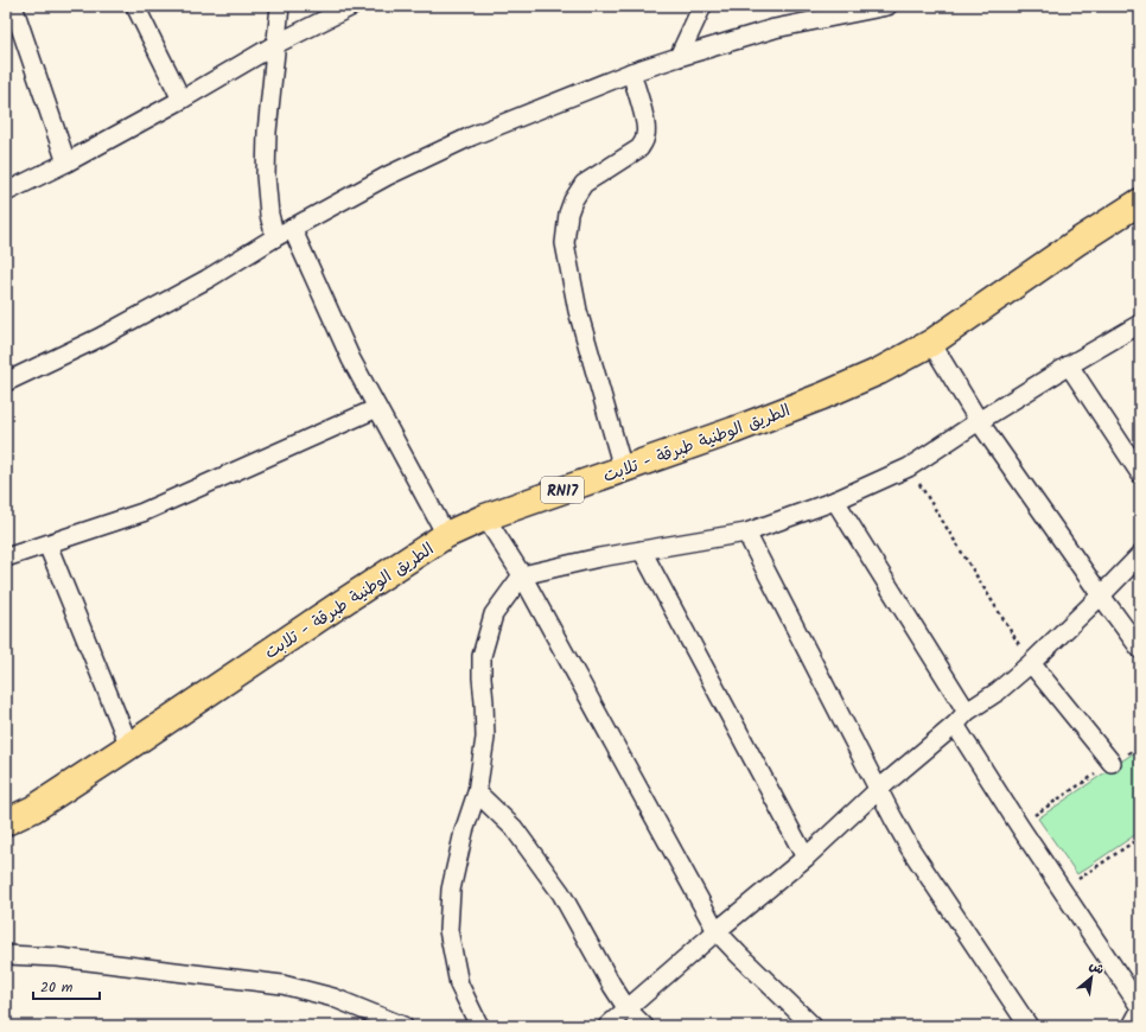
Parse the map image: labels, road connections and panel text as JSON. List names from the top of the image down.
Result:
{
  "streets": {
    "main road": ["الطريق الوطنية طبرقة - تلابت", "RN17"]
  },
  "scale_bar": "20 m",
  "north": "top right"
}
